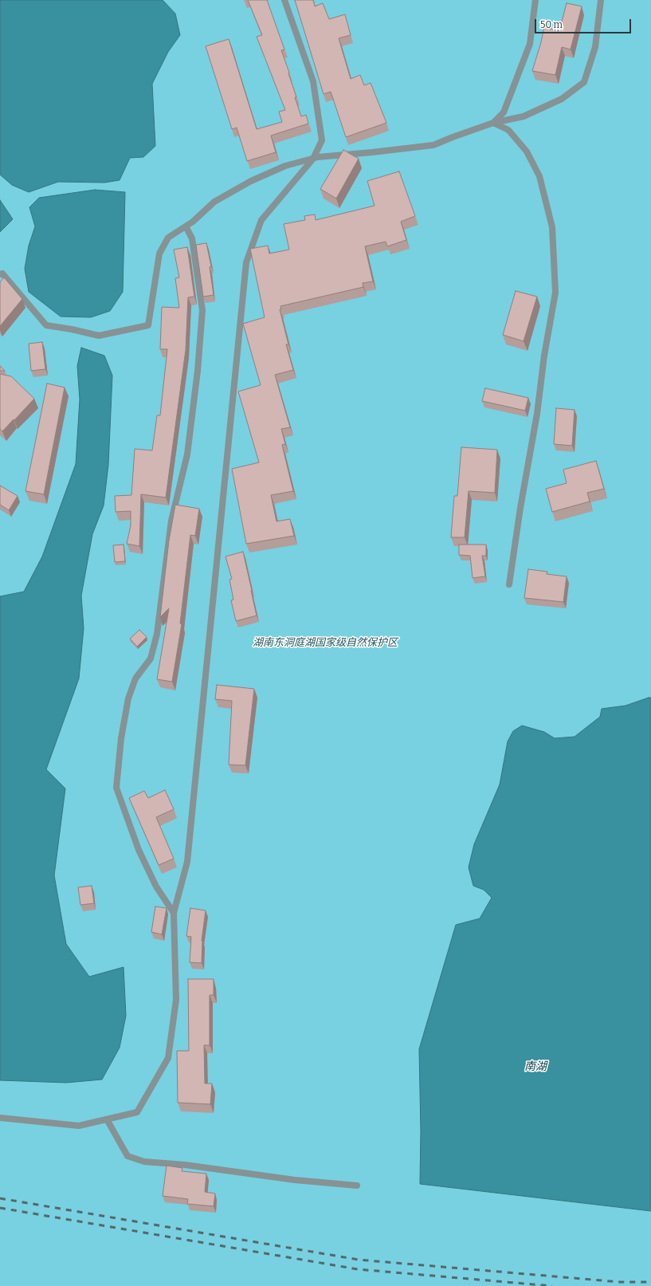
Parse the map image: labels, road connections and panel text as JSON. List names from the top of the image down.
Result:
{
  "water": ["南湖"],
  "parks": ["湖南东洞庭湖国家级自然保护区"],
  "scale_bar": "50 m"
}
